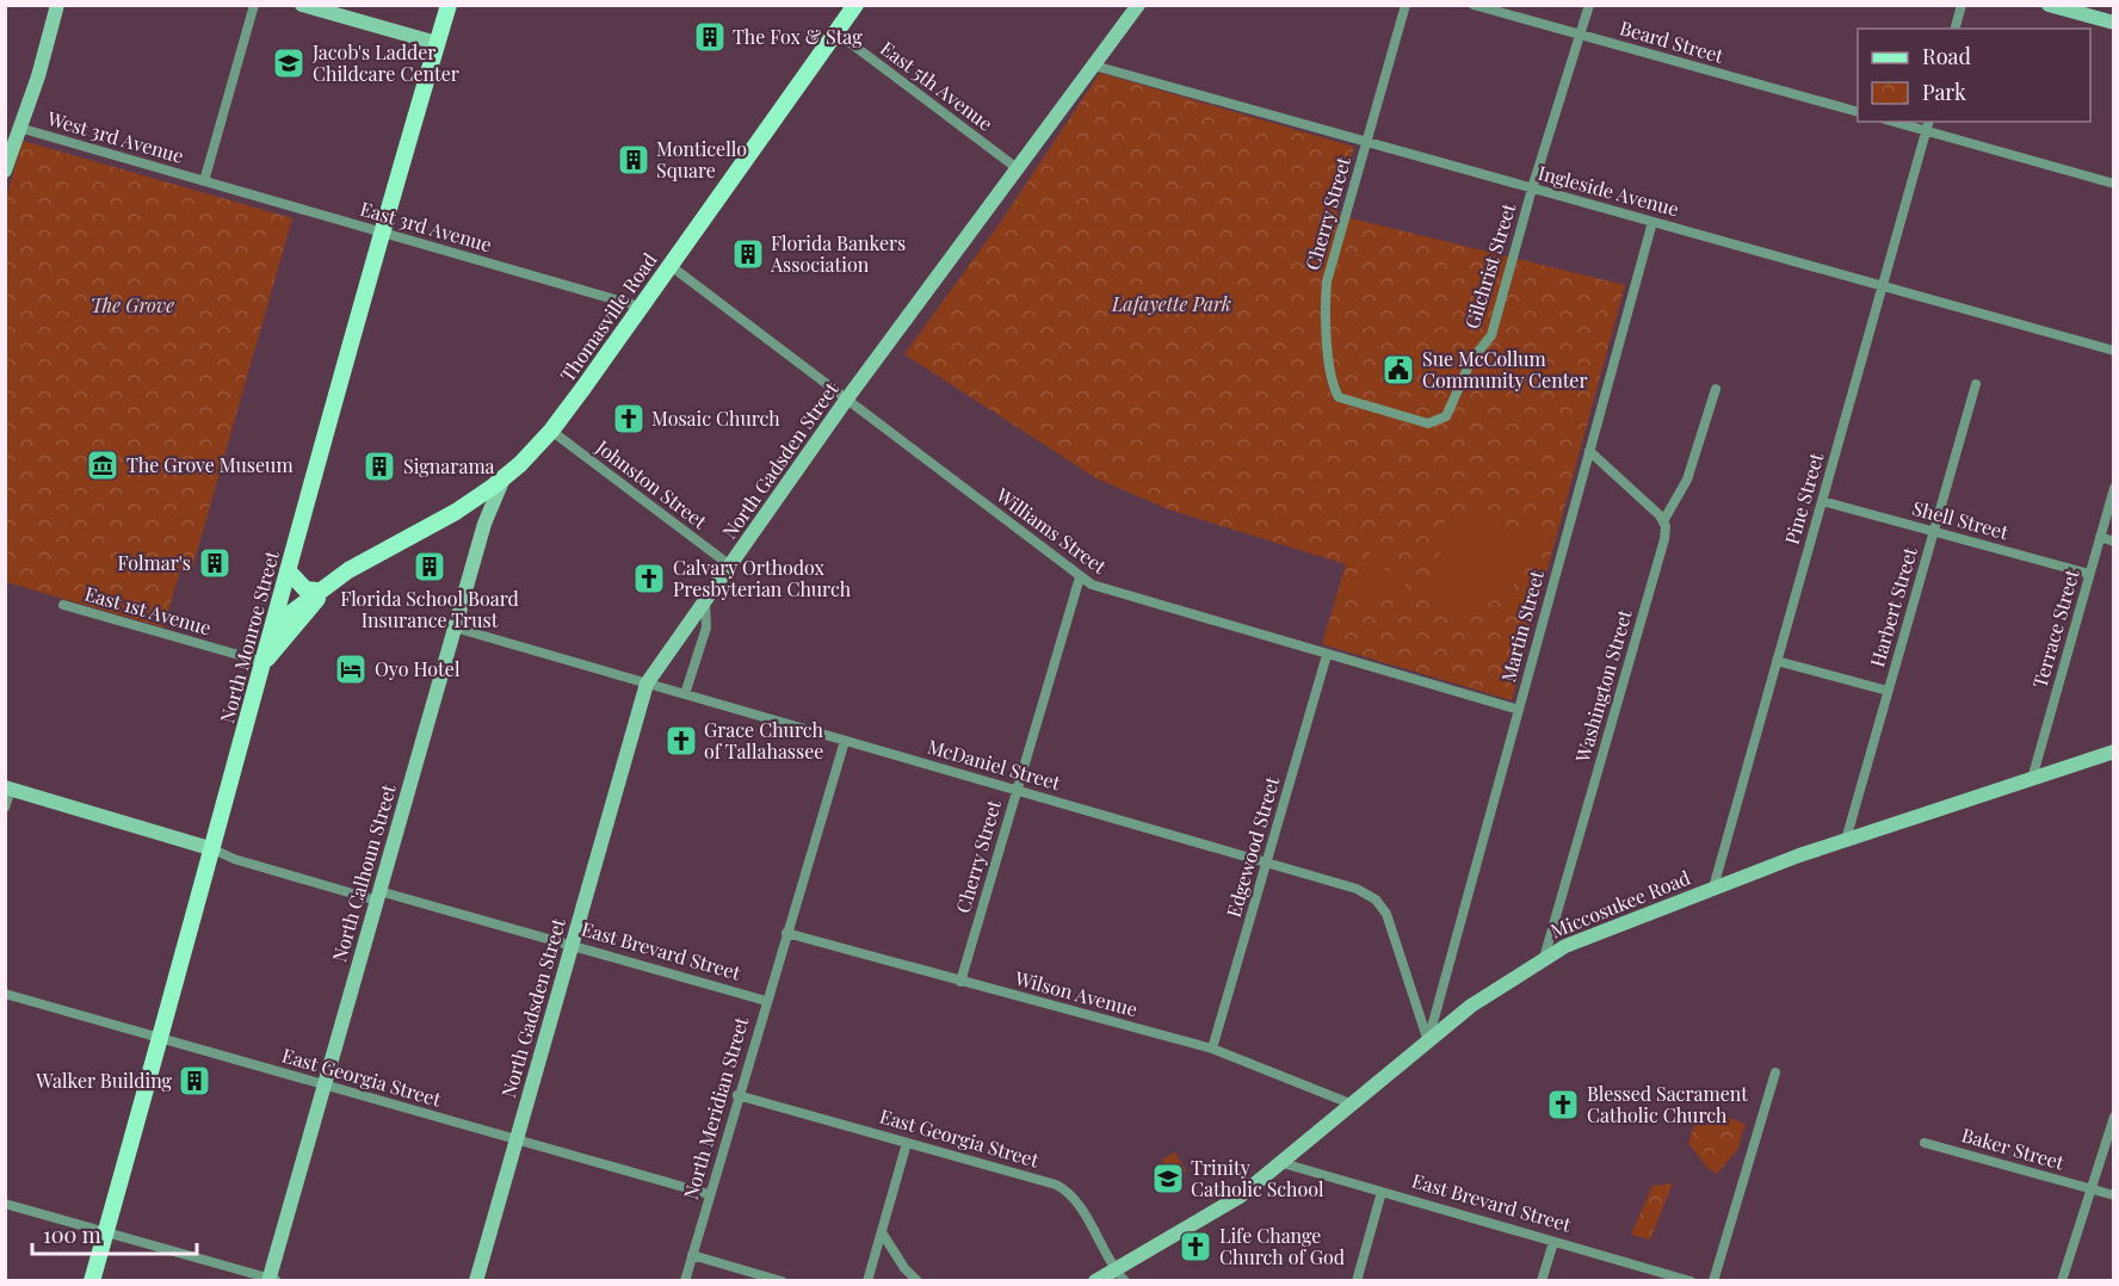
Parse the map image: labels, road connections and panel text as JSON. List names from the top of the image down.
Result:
{
  "streets": {
    "main road": ["Thomasville Road", "North Monroe Street"],
    "street": [
      "Beard Street",
      "East 5th Avenue",
      "West 3rd Avenue",
      "Ingleside Avenue",
      "Cherry Street",
      "East 3rd Avenue",
      "Gilchrist Street",
      "North Gadsden Street",
      "Johnston Street",
      "Pine Street",
      "Shell Street",
      "Williams Street",
      "Harbert Street",
      "East 1st Avenue",
      "Martin Street",
      "Terrace Street",
      "Washington Street",
      "McDaniel Street",
      "Edgewood Street",
      "North Calhoun Street",
      "Miccosukee Road",
      "East Brevard Street",
      "Wilson Avenue",
      "East Georgia Street",
      "North Meridian Street",
      "Baker Street"
    ]
  },
  "crossings": [
    ["Beard Street", "Gilchrist Street"],
    ["East 5th Avenue", "Thomasville Road"],
    ["East 5th Avenue", "North Gadsden Street"],
    ["West 3rd Avenue", "East 3rd Avenue"],
    ["Ingleside Avenue", "Cherry Street"],
    ["Ingleside Avenue", "Gilchrist Street"],
    ["Ingleside Avenue", "North Gadsden Street"],
    ["Ingleside Avenue", "Pine Street"],
    ["Ingleside Avenue", "Martin Street"],
    ["Cherry Street", "Gilchrist Street"],
    ["Cherry Street", "Williams Street"],
    ["Cherry Street", "McDaniel Street"],
    ["Cherry Street", "Wilson Avenue"],
    ["East 3rd Avenue", "Thomasville Road"],
    ["East 3rd Avenue", "North Monroe Street"],
    ["Thomasville Road", "Johnston Street"],
    ["Thomasville Road", "Williams Street"],
    ["Thomasville Road", "East 1st Avenue"],
    ["Thomasville Road", "North Monroe Street"],
    ["Thomasville Road", "North Calhoun Street"],
    ["North Gadsden Street", "Johnston Street"],
    ["North Gadsden Street", "Williams Street"],
    ["North Gadsden Street", "McDaniel Street"],
    ["North Gadsden Street", "East Brevard Street"],
    ["North Gadsden Street", "East Georgia Street"],
    ["Pine Street", "Shell Street"],
    ["Pine Street", "Miccosukee Road"],
    ["Shell Street", "Harbert Street"],
    ["Shell Street", "Terrace Street"],
    ["Williams Street", "Martin Street"],
    ["Williams Street", "Edgewood Street"],
    ["Harbert Street", "Miccosukee Road"],
    ["East 1st Avenue", "North Monroe Street"],
    ["Martin Street", "McDaniel Street"],
    ["Martin Street", "Miccosukee Road"],
    ["Terrace Street", "Miccosukee Road"],
    ["North Monroe Street", "East Brevard Street"],
    ["North Monroe Street", "East Georgia Street"],
    ["Washington Street", "Miccosukee Road"],
    ["McDaniel Street", "Edgewood Street"],
    ["McDaniel Street", "North Calhoun Street"],
    ["McDaniel Street", "Miccosukee Road"],
    ["McDaniel Street", "North Meridian Street"],
    ["Edgewood Street", "Wilson Avenue"],
    ["North Calhoun Street", "East Brevard Street"],
    ["North Calhoun Street", "East Georgia Street"],
    ["Miccosukee Road", "East Brevard Street"],
    ["Miccosukee Road", "Wilson Avenue"],
    ["Miccosukee Road", "East Georgia Street"],
    ["East Brevard Street", "North Meridian Street"],
    ["Wilson Avenue", "North Meridian Street"],
    ["East Georgia Street", "North Meridian Street"]
  ],
  "parks": ["Lafayette Park", "The Grove"],
  "places": {
    "building": [
      "The Fox & Stag",
      "Monticello Square",
      "Florida Bankers Association",
      "Signarama",
      "Folmar's",
      "Florida School Board Insurance Trust",
      "Walker Building"
    ],
    "school or university": ["Jacob's Ladder Childcare Center", "Trinity Catholic School"],
    "public building": ["Sue McCollum Community Center"],
    "church": [
      "Mosaic Church",
      "Calvary Orthodox Presbyterian Church",
      "Grace Church of Tallahassee",
      "Blessed Sacrament Catholic Church",
      "Life Change Church of God"
    ],
    "museum": ["The Grove Museum"],
    "hotel": ["Oyo Hotel"]
  },
  "legend": ["Road", "Park"],
  "scale_bar": "100 m"
}
